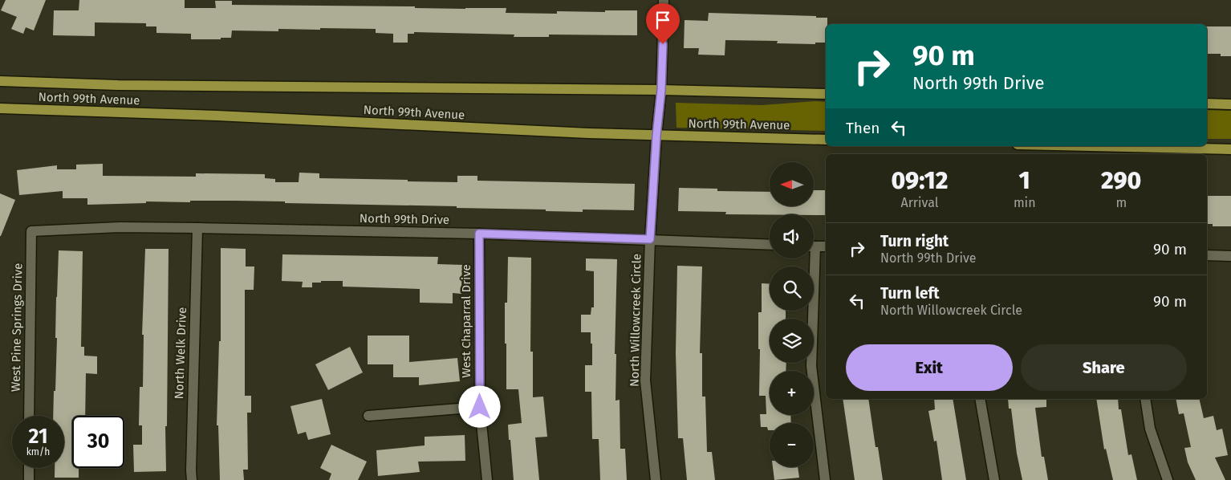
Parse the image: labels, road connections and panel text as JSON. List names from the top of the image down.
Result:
{
  "streets": {
    "main road": ["North 99th Avenue"],
    "street": [
      "North 99th Drive",
      "North Willowcreek Circle",
      "West Chaparral Drive",
      "West Pine Springs Drive",
      "North Welk Drive"
    ]
  },
  "crossings": [
    ["North 99th Avenue", "North Willowcreek Circle"],
    ["North 99th Drive", "North Willowcreek Circle"],
    ["North 99th Drive", "West Chaparral Drive"],
    ["North 99th Drive", "West Pine Springs Drive"],
    ["North 99th Drive", "North Welk Drive"]
  ],
  "north": "left",
  "page": {
    "turn": ["90 m", "North 99th Drive"],
    "then": "Then",
    "eta": [
      "09:12",
      "Arrival",
      "1",
      "min",
      "290",
      "m"
    ],
    "map_buttons": ["+", "−"],
    "list": [
      {
        "name": "Turn right",
        "note": "North 99th Drive",
        "value": "90 m"
      },
      {
        "name": "Turn left",
        "note": "North Willowcreek Circle",
        "value": "90 m"
      }
    ],
    "buttons": ["Exit", "Share"],
    "speed": "21 km/h",
    "limit": "30"
  }
}
